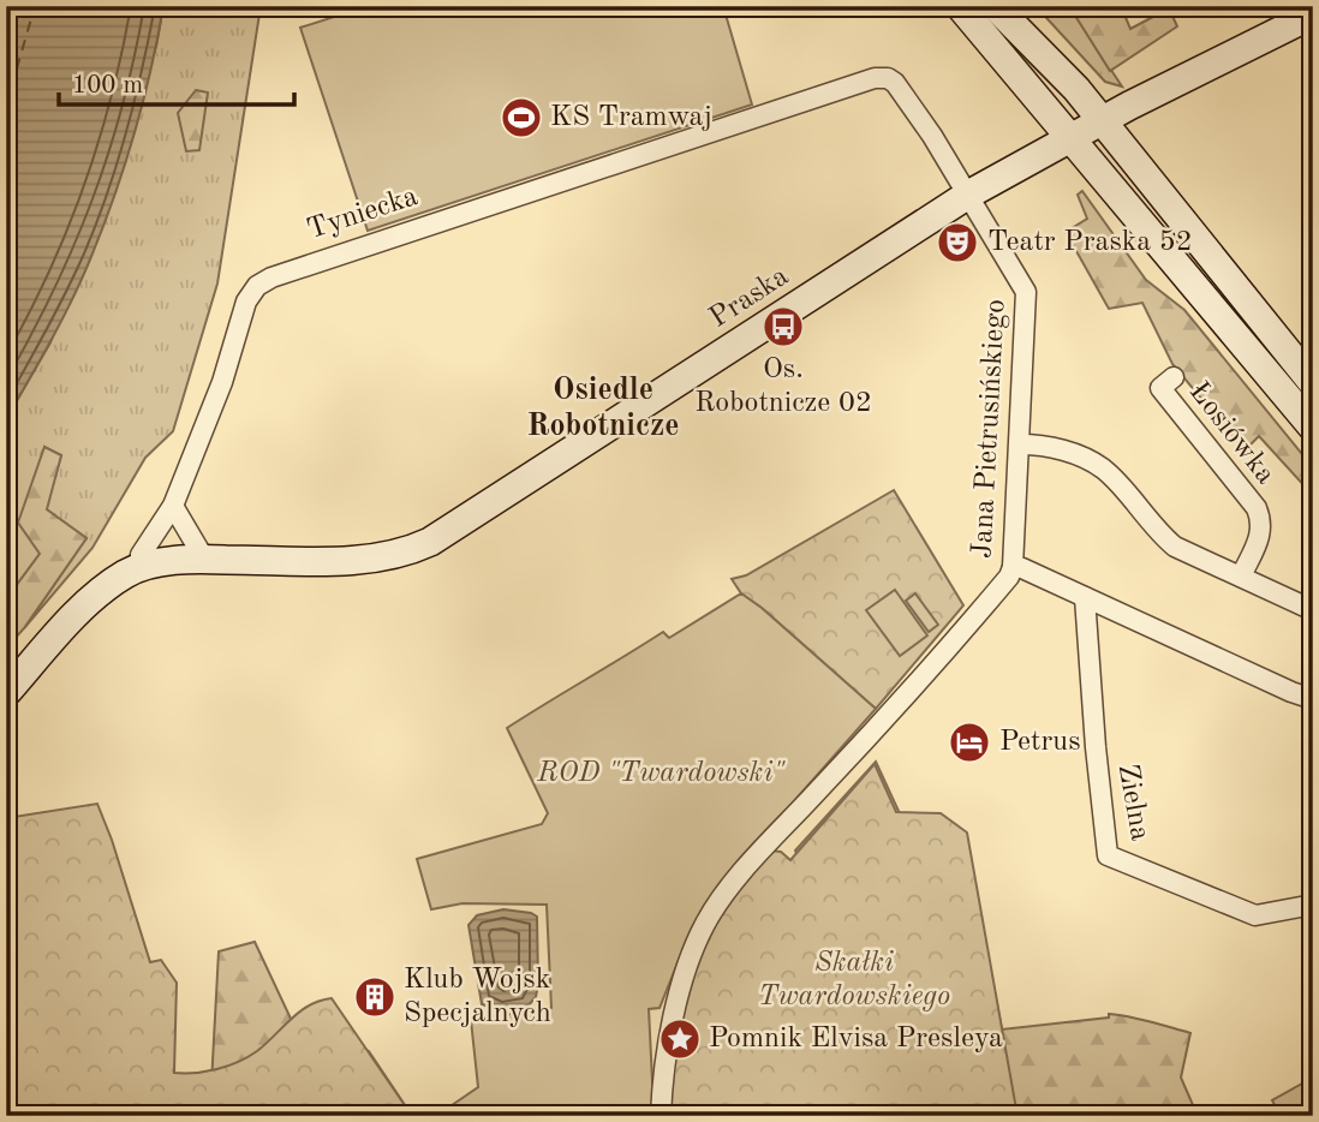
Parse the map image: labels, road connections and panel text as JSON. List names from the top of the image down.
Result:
{
  "streets": {
    "street": [
      "Tyniecka",
      "Praska",
      "Jana Pietrusińskiego",
      "Łosiówka",
      "Zielna"
    ]
  },
  "crossings": [
    ["Tyniecka", "Praska"],
    ["Tyniecka", "Jana Pietrusińskiego"],
    ["Praska", "Jana Pietrusińskiego"]
  ],
  "districts": ["Osiedle Robotnicze"],
  "parks": ["ROD \"Twardowski\"", "Skałki Twardowskiego"],
  "places": {
    "sports": ["KS Tramwaj"],
    "theatre": ["Teatr Praska 52"],
    "bus stop": ["Os. Robotnicze 02"],
    "hotel": ["Petrus"],
    "building": ["Klub Wojsk Specjalnych"],
    "place": ["Pomnik Elvisa Presleya"]
  },
  "scale_bar": "100 m"
}
